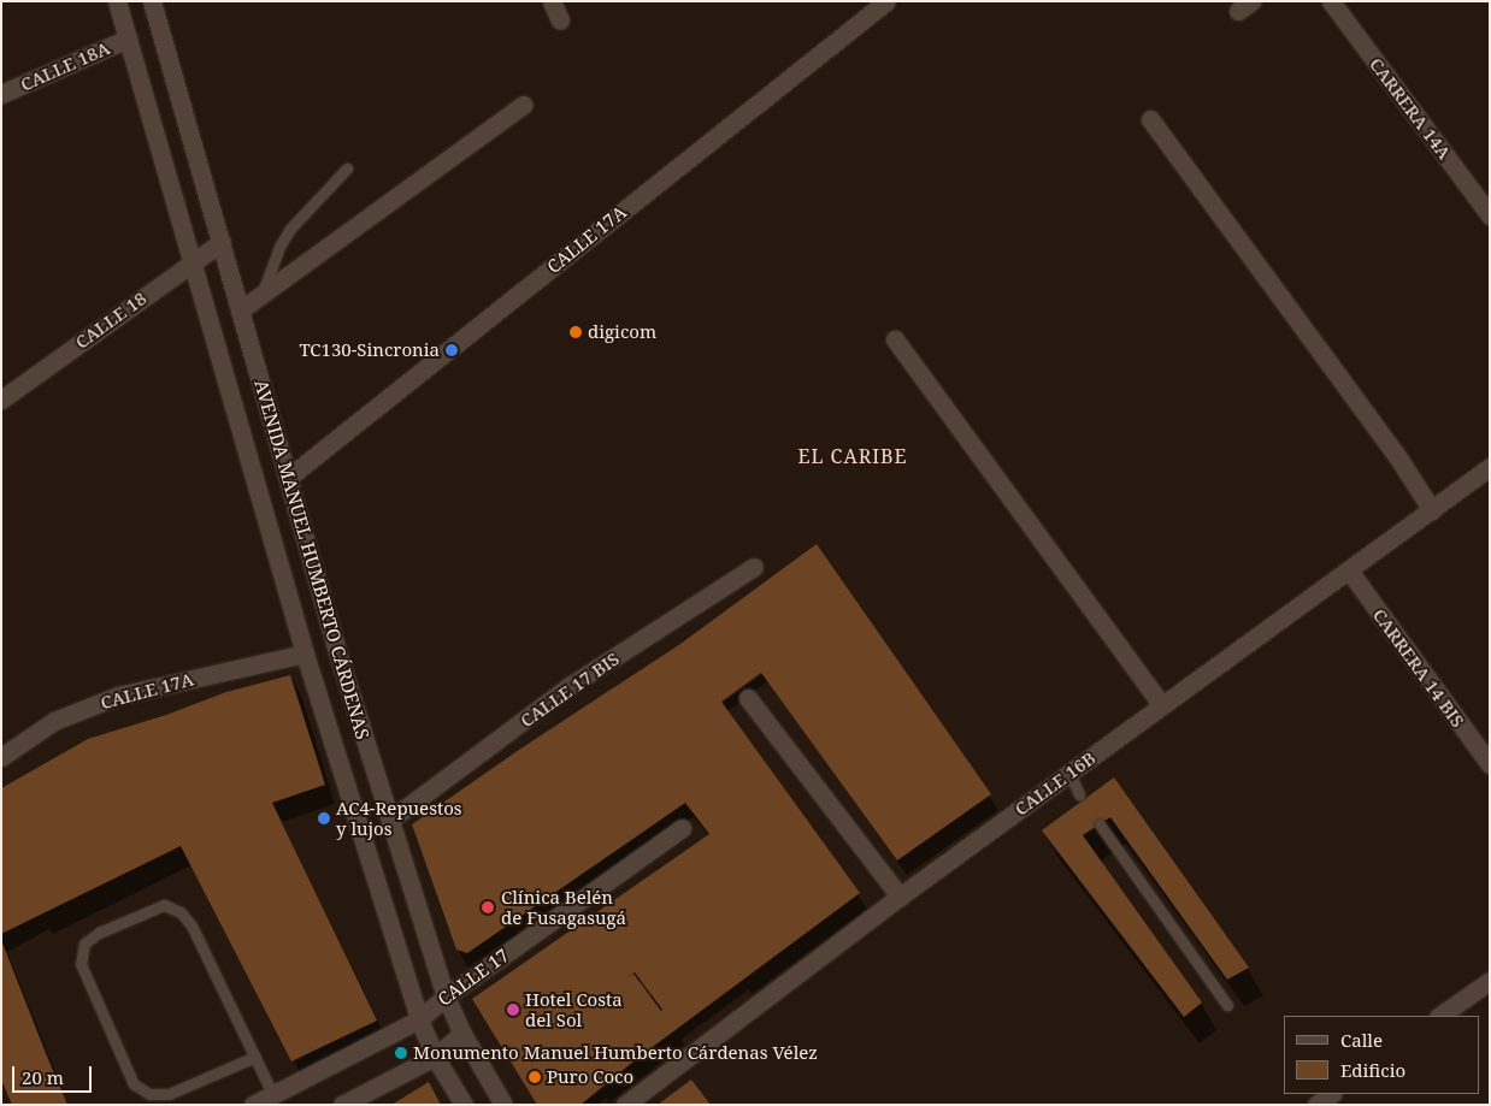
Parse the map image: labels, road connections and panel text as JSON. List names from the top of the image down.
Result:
{
  "streets": {
    "street": [
      "CALLE 18A",
      "CARRERA 14A",
      "CALLE 17A",
      "CALLE 18",
      "AVENIDA MANUEL HUMBERTO CÁRDENAS",
      "CARRERA 14 BIS",
      "CALLE 17 BIS",
      "CALLE 16B",
      "CALLE 17"
    ]
  },
  "crossings": [
    ["CALLE 18A", "AVENIDA MANUEL HUMBERTO CÁRDENAS"],
    ["CALLE 17A", "AVENIDA MANUEL HUMBERTO CÁRDENAS"],
    ["CALLE 18", "AVENIDA MANUEL HUMBERTO CÁRDENAS"],
    ["AVENIDA MANUEL HUMBERTO CÁRDENAS", "CALLE 17 BIS"],
    ["AVENIDA MANUEL HUMBERTO CÁRDENAS", "CALLE 17"],
    ["CARRERA 14 BIS", "CALLE 16B"]
  ],
  "districts": ["EL CARIBE"],
  "places": [
    "digicom",
    "TC130-Sincronia",
    "AC4-Repuestos y lujos",
    "Clínica Belén de Fusagasugá",
    "Hotel Costa del Sol",
    "Monumento Manuel Humberto Cárdenas Vélez",
    "Puro Coco"
  ],
  "legend": ["Calle", "Edificio"],
  "scale_bar": "20 m"
}
